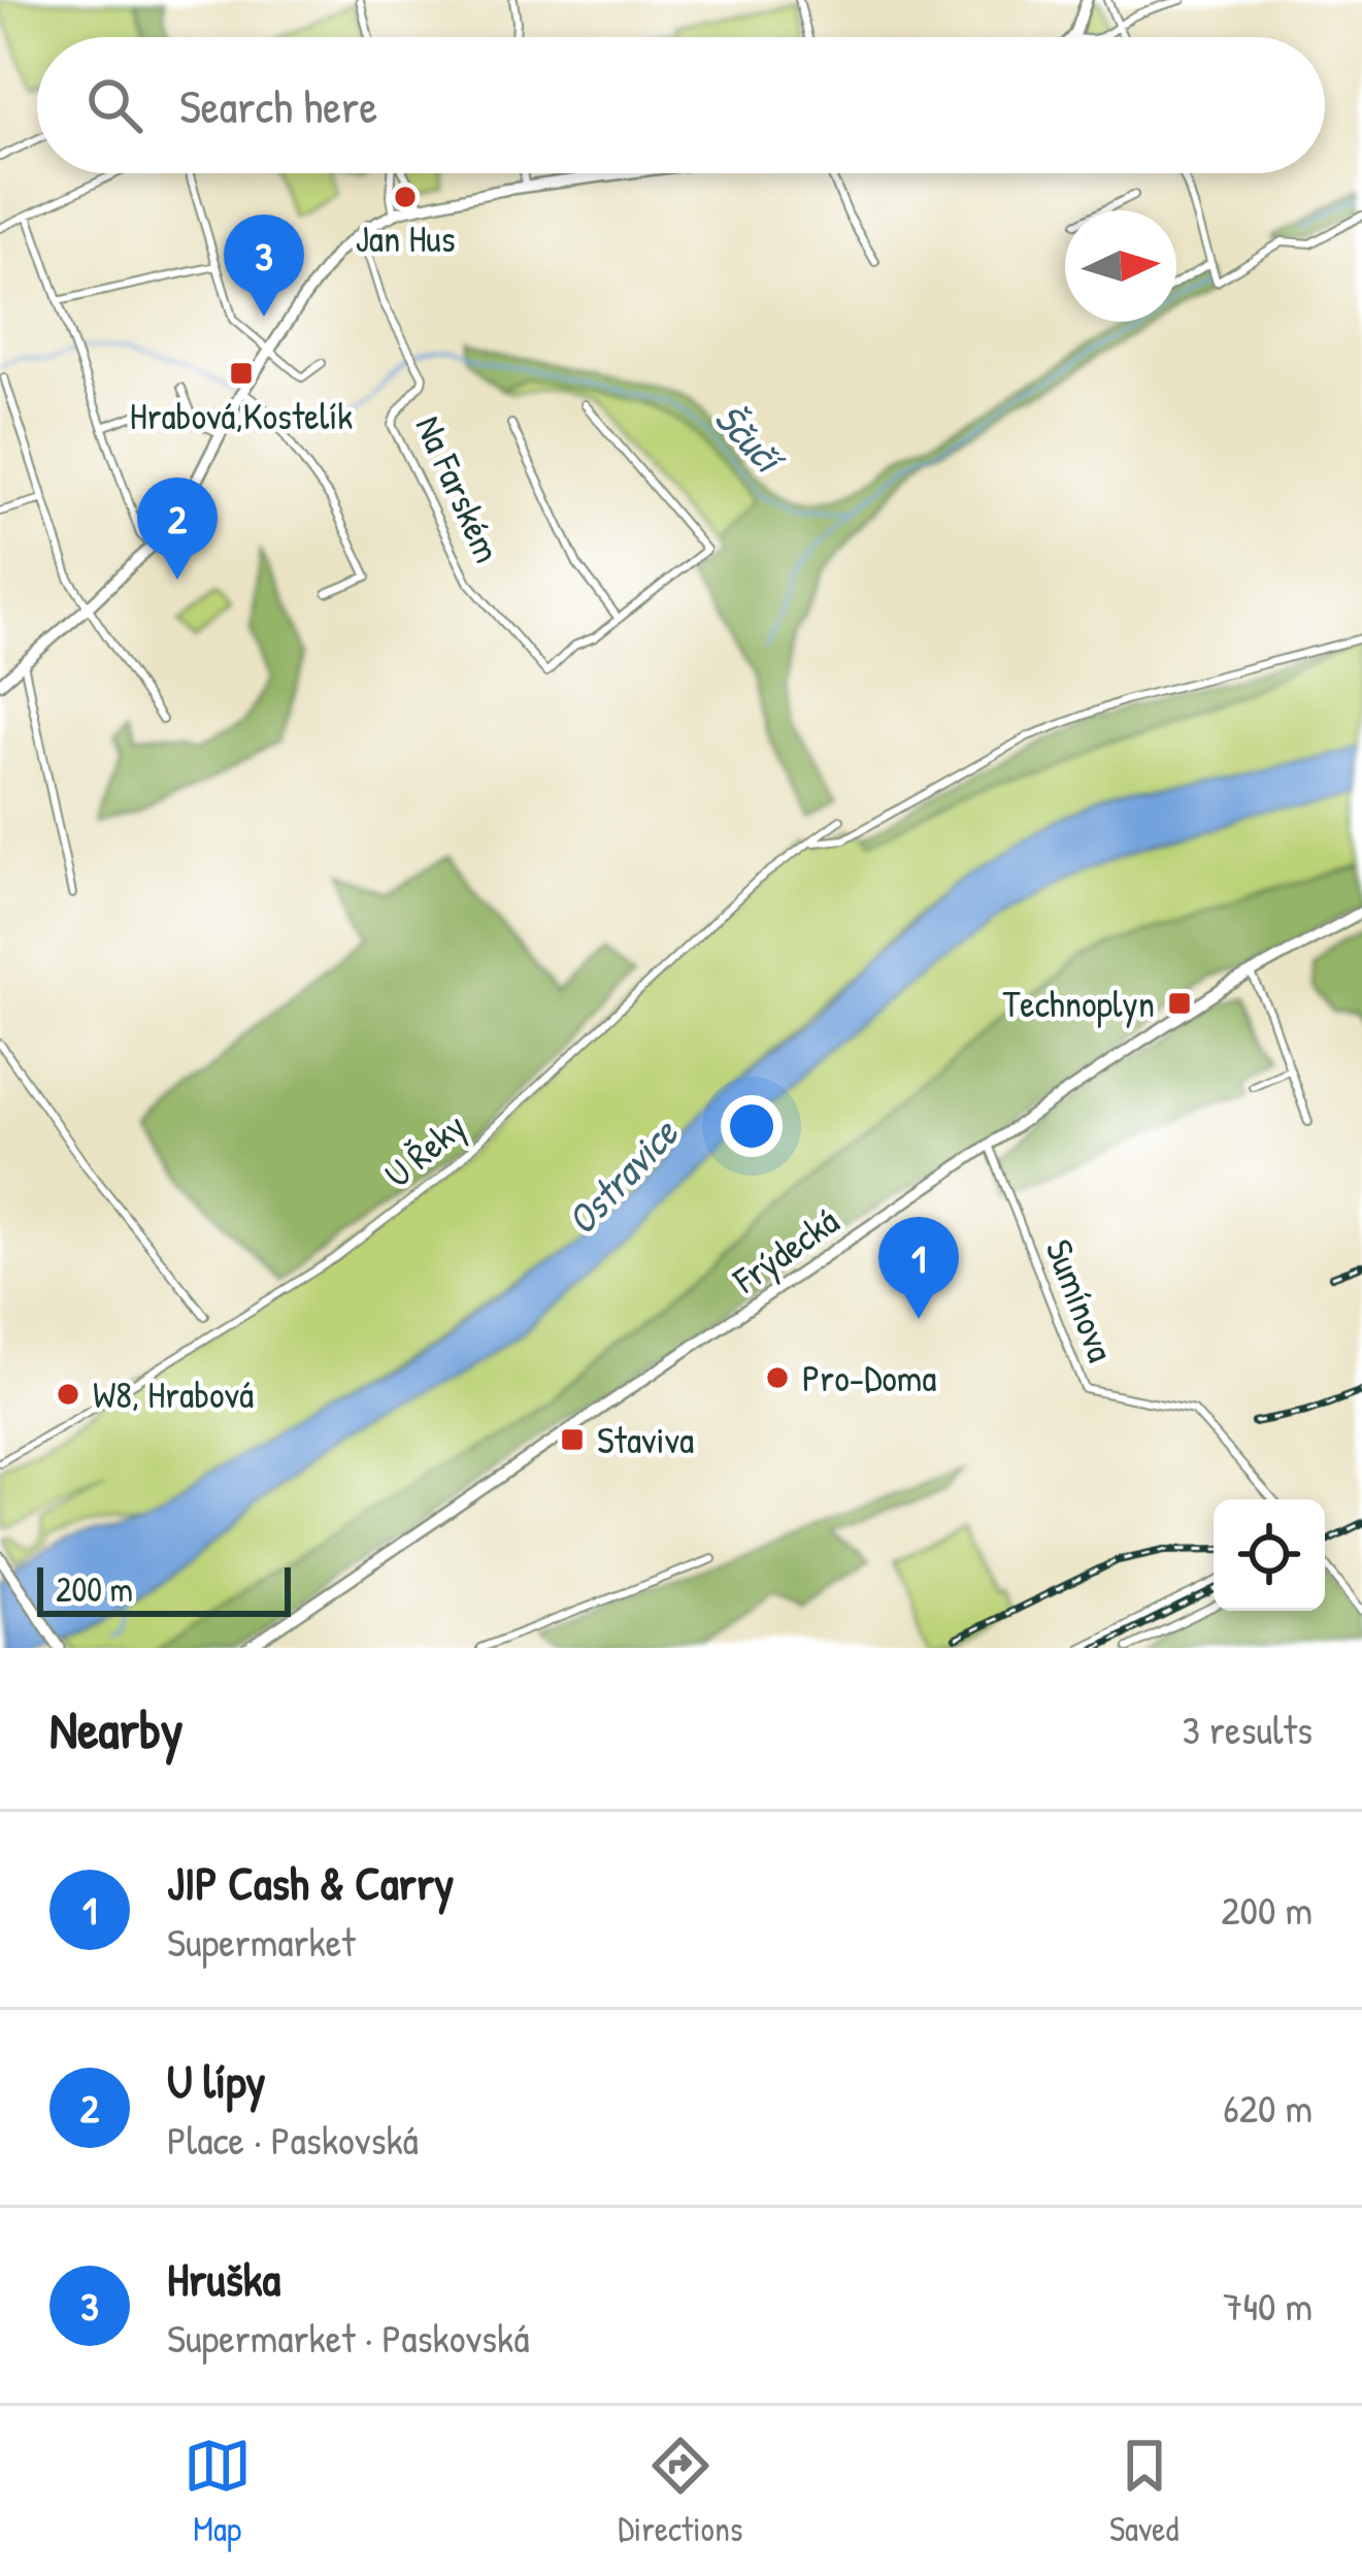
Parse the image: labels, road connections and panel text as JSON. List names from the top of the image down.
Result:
{
  "streets": {
    "main road": ["Frýdecká"],
    "street": ["Na Farském", "U Řeky", "Sumínova"]
  },
  "crossings": [
    ["Frýdecká", "Sumínova"]
  ],
  "water": ["Ščučí", "Ostravice"],
  "places": {
    "other": ["Jan Hus", "Pro-Doma", "W8, Hrabová"],
    "transit": ["Hrabová,Kostelík", "Technoplyn", "Staviva"]
  },
  "scale_bar": "200 m",
  "north": "right",
  "page": {
    "search": "Search here",
    "pins": ["3", "2", "1"],
    "scale": "200 m",
    "heading": ["Nearby", "3 results"],
    "list": [
      {
        "mark": "1",
        "name": "JIP Cash & Carry",
        "note": "Supermarket",
        "value": "200 m"
      },
      {
        "mark": "2",
        "name": "U lípy",
        "note": "Place · Paskovská",
        "value": "620 m"
      },
      {
        "mark": "3",
        "name": "Hruška",
        "note": "Supermarket · Paskovská",
        "value": "740 m"
      }
    ],
    "nav": ["Map", "Directions", "Saved"]
  }
}
